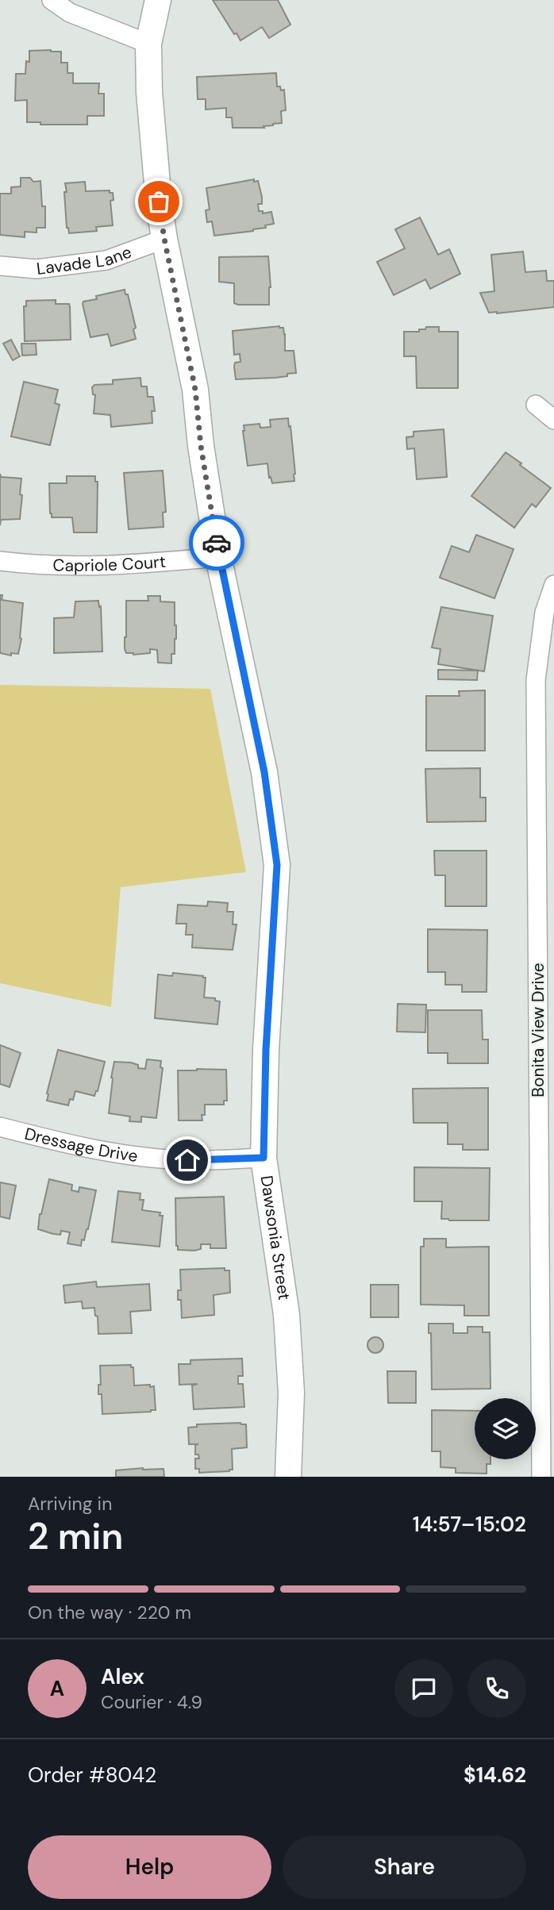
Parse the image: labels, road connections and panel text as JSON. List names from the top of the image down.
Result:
{
  "streets": {
    "street": [
      "Lavade Lane",
      "Capriole Court",
      "Bonita View Drive",
      "Dressage Drive",
      "Dawsonia Street"
    ]
  },
  "crossings": [
    ["Lavade Lane", "Dawsonia Street"],
    ["Capriole Court", "Dawsonia Street"],
    ["Dressage Drive", "Dawsonia Street"]
  ],
  "page": {
    "heading": ["2 min", "Arriving in", "14:57–15:02"],
    "panel": [
      "Alex",
      "Courier · 4.9",
      "Order #8042",
      "$14.62"
    ],
    "bar": "On the way · 220 m",
    "round": "A",
    "buttons": ["Help", "Share"]
  }
}
